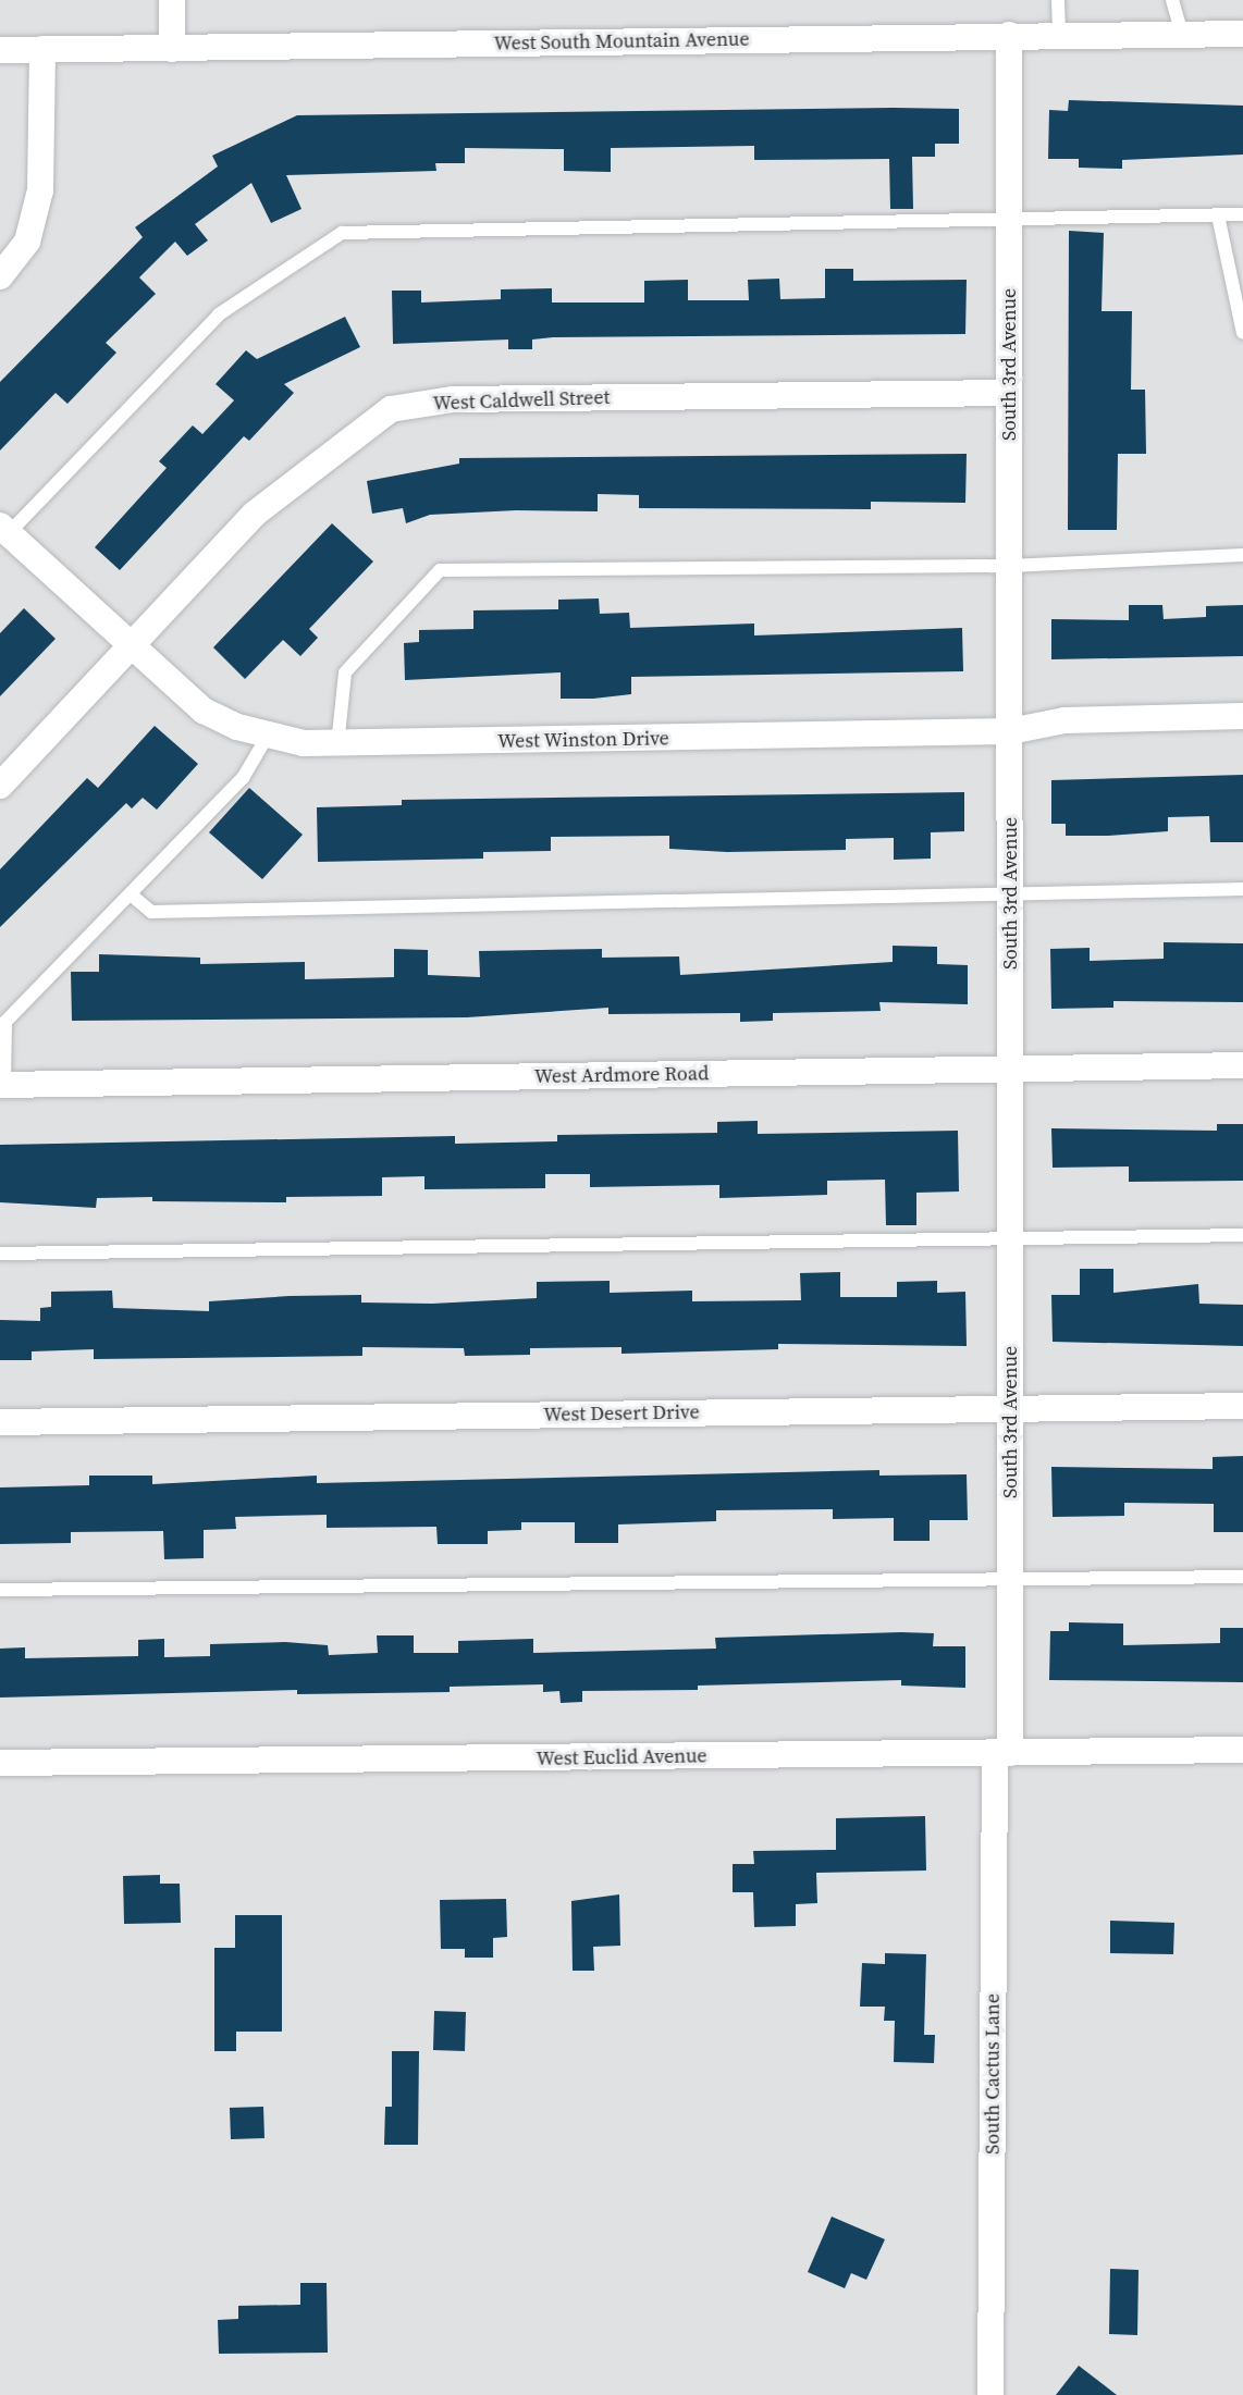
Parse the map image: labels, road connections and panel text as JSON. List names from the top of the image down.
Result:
{
  "streets": {
    "street": [
      "West South Mountain Avenue",
      "South 3rd Avenue",
      "West Caldwell Street",
      "West Winston Drive",
      "West Ardmore Road",
      "West Desert Drive",
      "West Euclid Avenue",
      "South Cactus Lane"
    ]
  },
  "crossings": [
    ["West South Mountain Avenue", "South 3rd Avenue"],
    ["South 3rd Avenue", "West Caldwell Street"],
    ["South 3rd Avenue", "West Winston Drive"],
    ["South 3rd Avenue", "West Ardmore Road"],
    ["South 3rd Avenue", "West Desert Drive"],
    ["South 3rd Avenue", "West Euclid Avenue"],
    ["South 3rd Avenue", "South Cactus Lane"],
    ["West Caldwell Street", "West Winston Drive"],
    ["West Euclid Avenue", "South Cactus Lane"]
  ]
}
